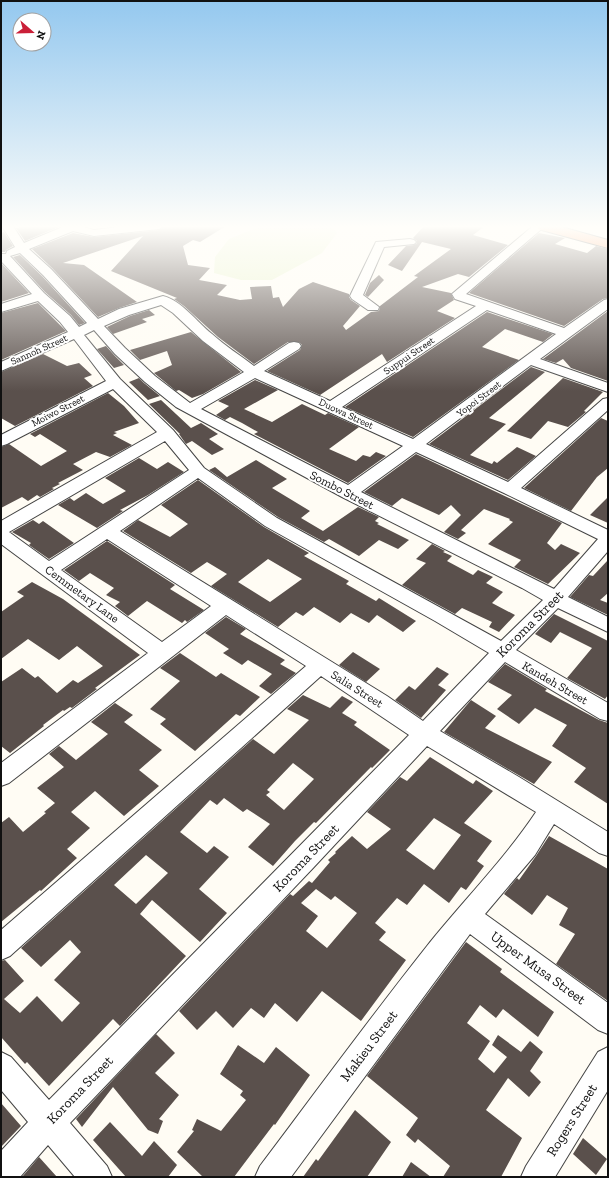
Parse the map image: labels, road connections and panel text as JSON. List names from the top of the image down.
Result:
{
  "streets": {
    "street": [
      "Sannoh Street",
      "Suppui Street",
      "Yopoi Street",
      "Moiwo Street",
      "Duowa Street",
      "Sombo Street",
      "Cemmetary Lane",
      "Koroma Street",
      "Kandeh Street",
      "Salia Street",
      "Upper Musa Street",
      "Makieu Street",
      "Rogers Street"
    ]
  },
  "crossings": [
    ["Sannoh Street", "Duowa Street"],
    ["Sannoh Street", "Sombo Street"],
    ["Sannoh Street", "Kandeh Street"],
    ["Suppui Street", "Duowa Street"],
    ["Yopoi Street", "Duowa Street"],
    ["Yopoi Street", "Sombo Street"],
    ["Moiwo Street", "Kandeh Street"],
    ["Duowa Street", "Sombo Street"],
    ["Duowa Street", "Koroma Street"],
    ["Sombo Street", "Koroma Street"],
    ["Koroma Street", "Kandeh Street"],
    ["Koroma Street", "Salia Street"],
    ["Salia Street", "Makieu Street"],
    ["Upper Musa Street", "Makieu Street"]
  ],
  "north": "right"
}
